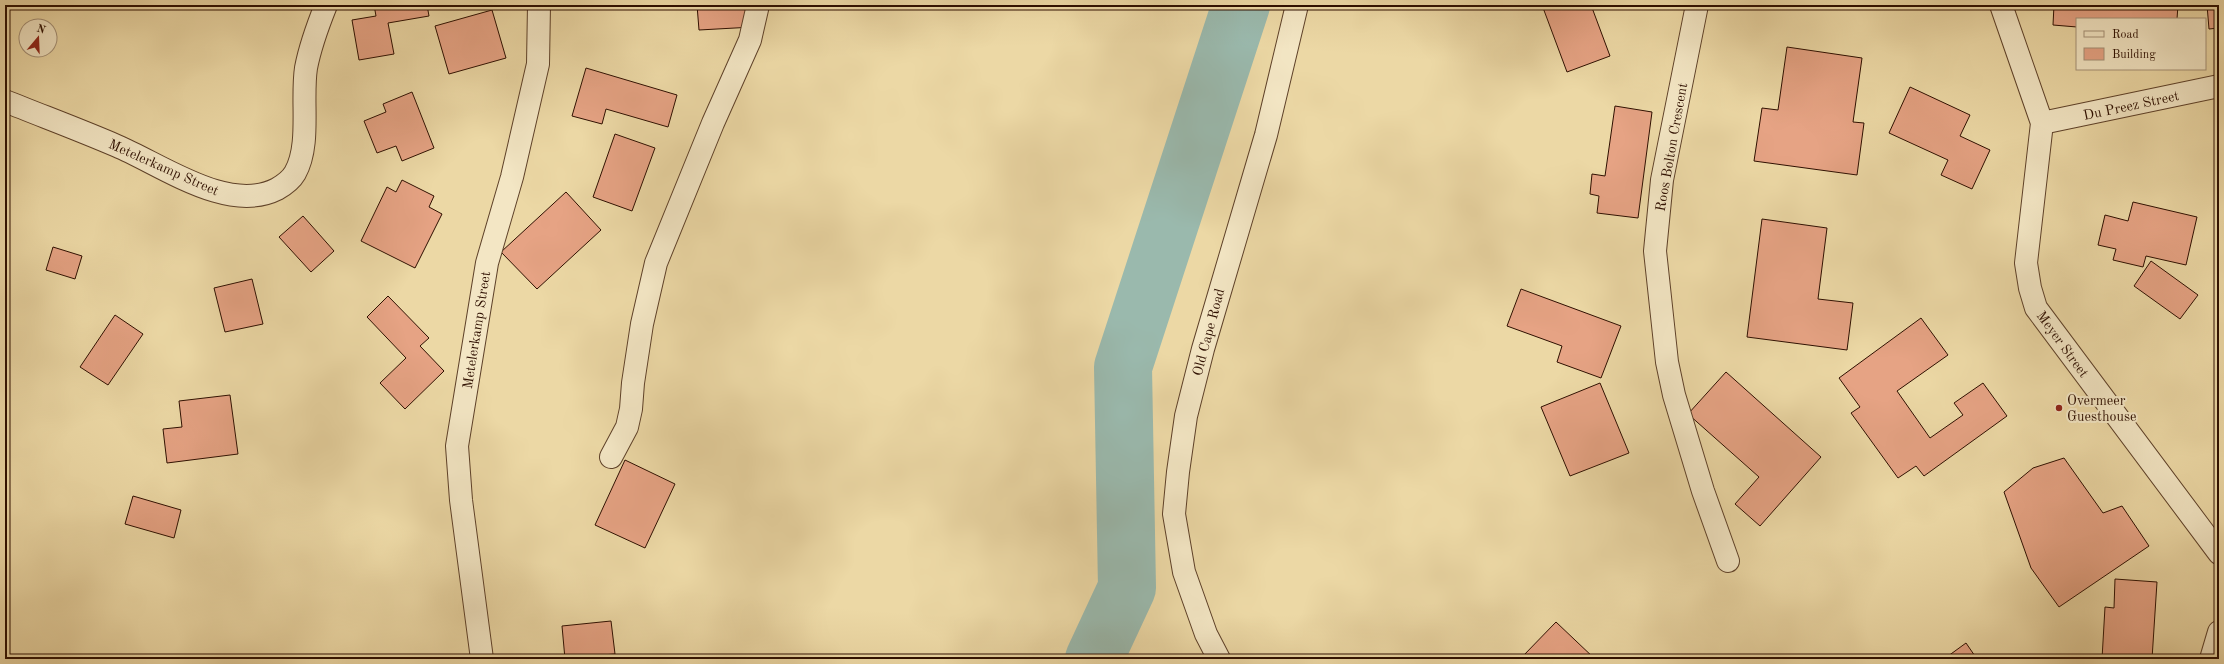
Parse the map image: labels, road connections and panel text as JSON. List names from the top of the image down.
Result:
{
  "streets": {
    "street": [
      "Du Preez Street",
      "Roos Bolton Crescent",
      "Metelerkamp Street",
      "Old Cape Road",
      "Meyer Street"
    ]
  },
  "crossings": [
    ["Du Preez Street", "Meyer Street"]
  ],
  "places": ["Overmeer Guesthouse"],
  "legend": ["Road", "Building"],
  "north": "top"
}
